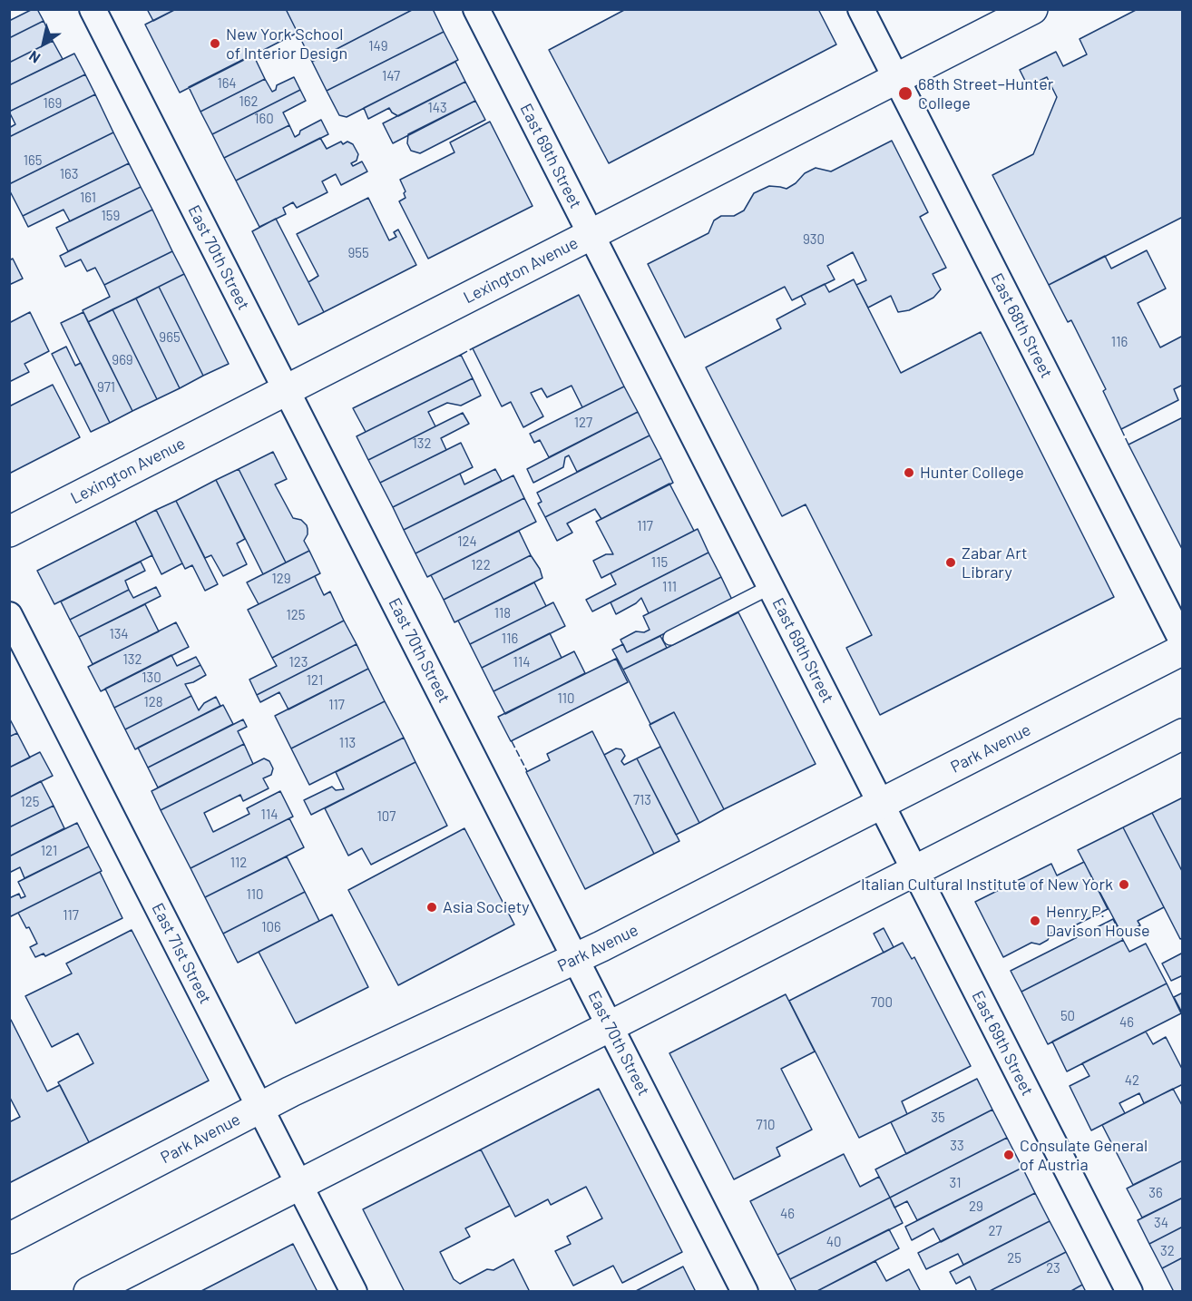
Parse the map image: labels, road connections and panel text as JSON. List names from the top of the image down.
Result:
{
  "streets": {
    "main road": ["Lexington Avenue", "Park Avenue"],
    "street": [
      "East 69th Street",
      "East 70th Street",
      "East 68th Street",
      "East 71st Street"
    ]
  },
  "crossings": [
    ["East 69th Street", "Lexington Avenue"],
    ["East 69th Street", "Park Avenue"],
    ["East 70th Street", "Lexington Avenue"],
    ["East 70th Street", "Park Avenue"],
    ["Lexington Avenue", "East 68th Street"],
    ["Park Avenue", "East 71st Street"]
  ],
  "places": [
    "New York School of Interior Design",
    "68th Street–Hunter College",
    "Hunter College",
    "Zabar Art Library",
    "Italian Cultural Institute of New York",
    "Asia Society",
    "Henry P. Davison House",
    "Consulate General of Austria"
  ],
  "house_numbers": [
    "149",
    "147",
    "164",
    "162",
    "169",
    "143",
    "160",
    "165",
    "163",
    "161",
    "159",
    "930",
    "955",
    "965",
    "116",
    "969",
    "971",
    "127",
    "132",
    "117",
    "124",
    "115",
    "122",
    "129",
    "111",
    "118",
    "125",
    "134",
    "116",
    "132",
    "123",
    "114",
    "130",
    "121",
    "110",
    "128",
    "117",
    "113",
    "713",
    "125",
    "114",
    "107",
    "121",
    "112",
    "110",
    "117",
    "106",
    "700",
    "50",
    "46",
    "42",
    "35",
    "710",
    "33",
    "31",
    "36",
    "29",
    "46",
    "34",
    "27",
    "40",
    "32",
    "25",
    "23"
  ],
  "north": "bottom left"
}
